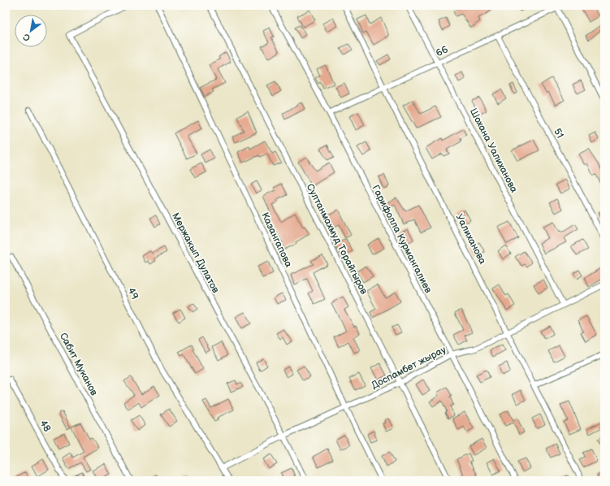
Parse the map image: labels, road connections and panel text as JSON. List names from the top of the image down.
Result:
{
  "streets": {
    "street": [
      "66",
      "51",
      "Шохана Уалиханова",
      "Султанмахмуд Торайгыров",
      "Гарифолла Курмангалиев",
      "Уалиханова",
      "Казангапова",
      "Мержакып Дулатов",
      "49",
      "Сабит Муканов",
      "Доспамбет жырау",
      "48"
    ]
  },
  "crossings": [
    ["66", "51"],
    ["66", "Шохана Уалиханова"],
    ["66", "Гарифолла Курмангалиев"],
    ["66", "Уалиханова"],
    ["Шохана Уалиханова", "Доспамбет жырау"],
    ["Султанмахмуд Торайгыров", "Доспамбет жырау"],
    ["Гарифолла Курмангалиев", "Доспамбет жырау"],
    ["Уалиханова", "Доспамбет жырау"],
    ["Казангапова", "Доспамбет жырау"],
    ["Мержакып Дулатов", "Доспамбет жырау"],
    ["49", "Доспамбет жырау"]
  ],
  "north": "bottom left"
}
